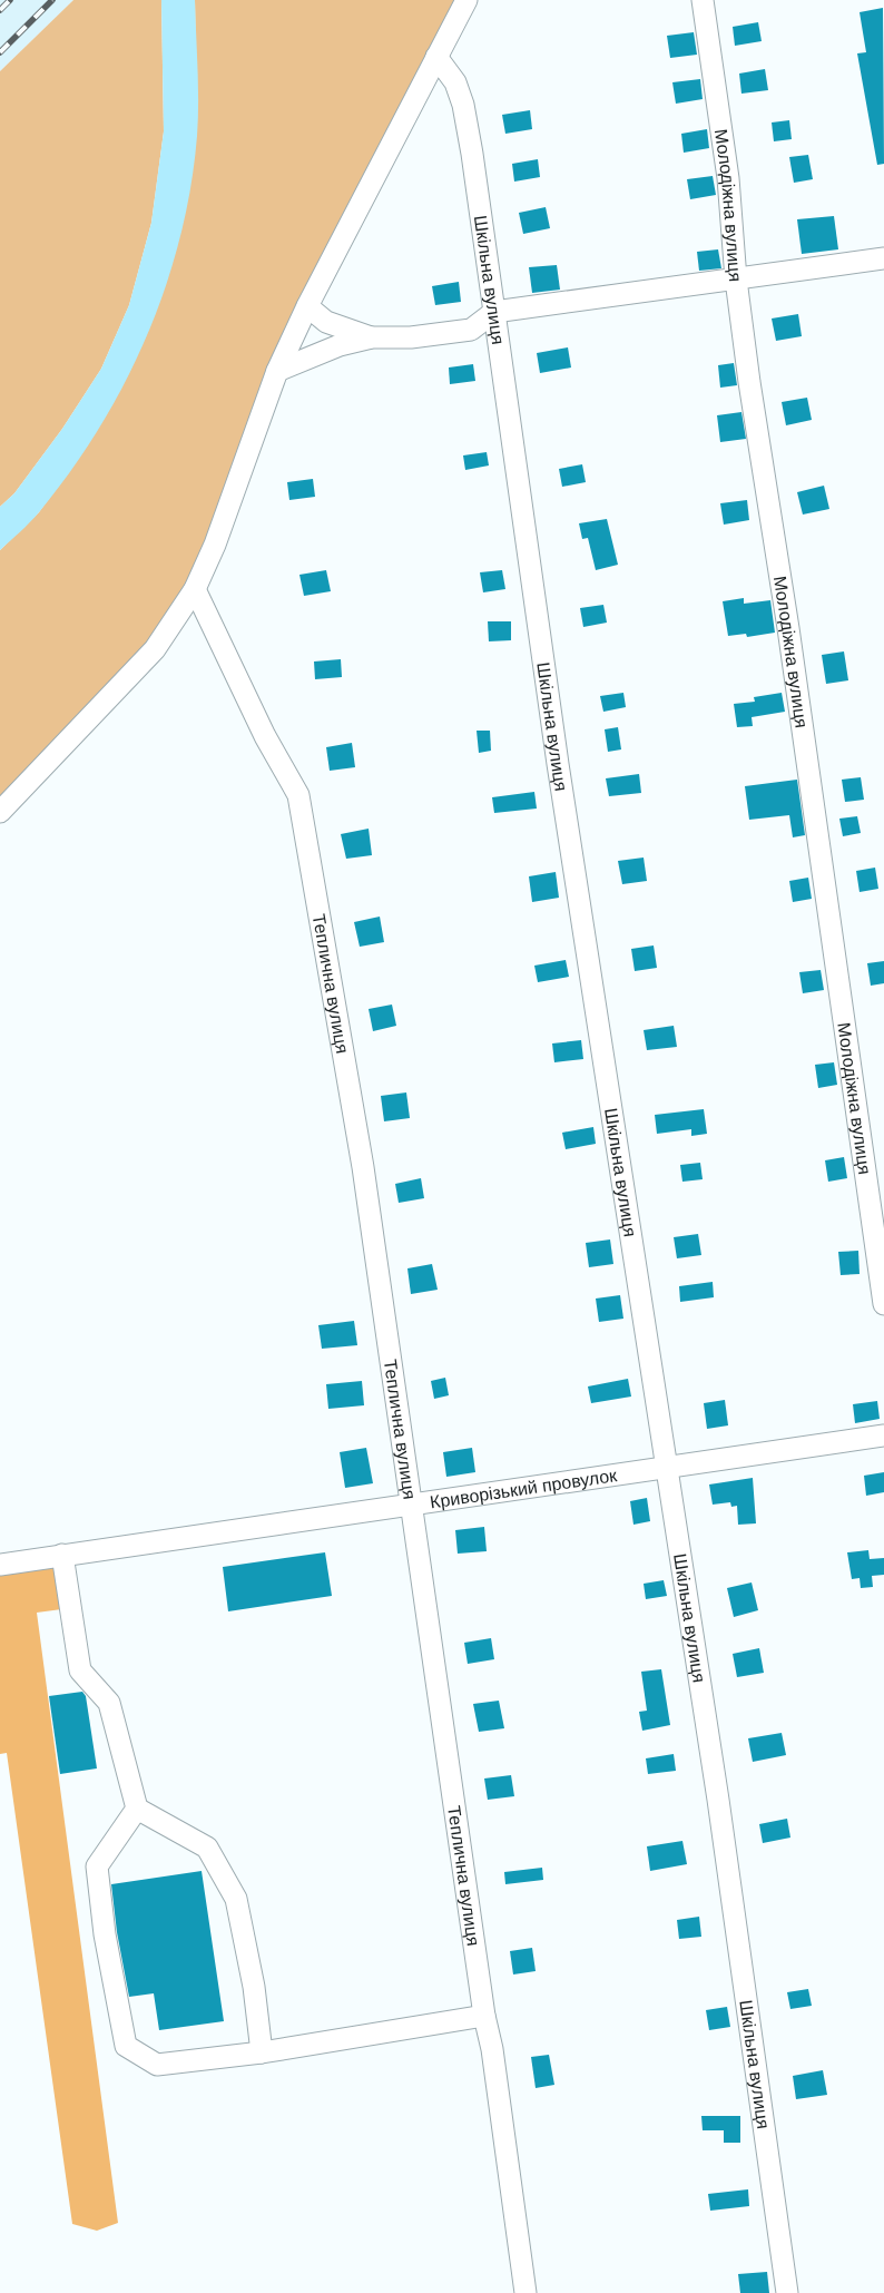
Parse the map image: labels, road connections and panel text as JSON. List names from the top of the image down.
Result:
{
  "streets": {
    "street": [
      "Молодіжна вулиця",
      "Шкільна вулиця",
      "Теплична вулиця",
      "Криворізький провулок"
    ]
  },
  "crossings": [
    ["Шкільна вулиця", "Криворізький провулок"],
    ["Теплична вулиця", "Криворізький провулок"]
  ]
}
